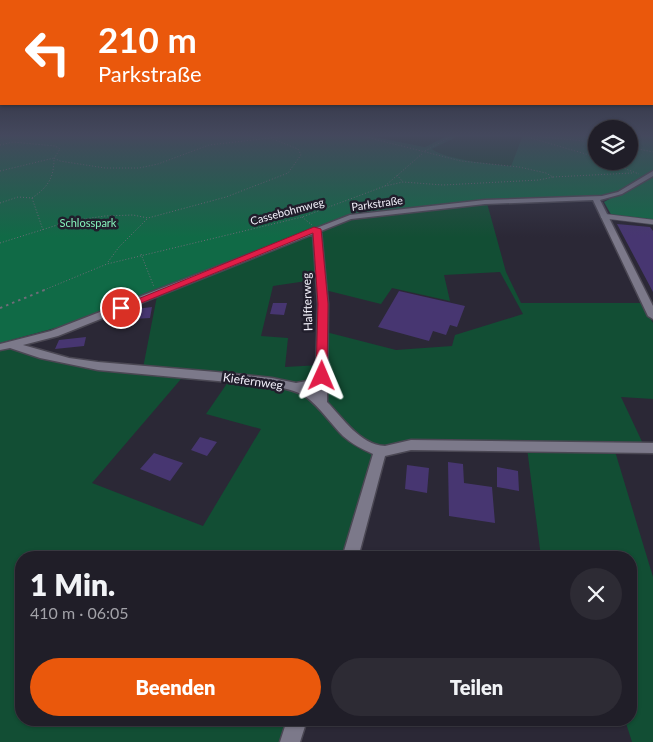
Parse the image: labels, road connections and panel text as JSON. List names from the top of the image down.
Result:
{
  "streets": {
    "street": ["Parkstraße", "Halfterweg", "Kiefernweg"],
    "path": ["Cassebohmweg"]
  },
  "crossings": [
    ["Parkstraße", "Halfterweg"],
    ["Parkstraße", "Kiefernweg"],
    ["Halfterweg", "Kiefernweg"]
  ],
  "parks": ["Schlosspark"],
  "page": {
    "turn": ["210 m", "Parkstraße"],
    "heading": ["1 Min.", "410 m · 06:05"],
    "buttons": ["Beenden", "Teilen"]
  }
}
